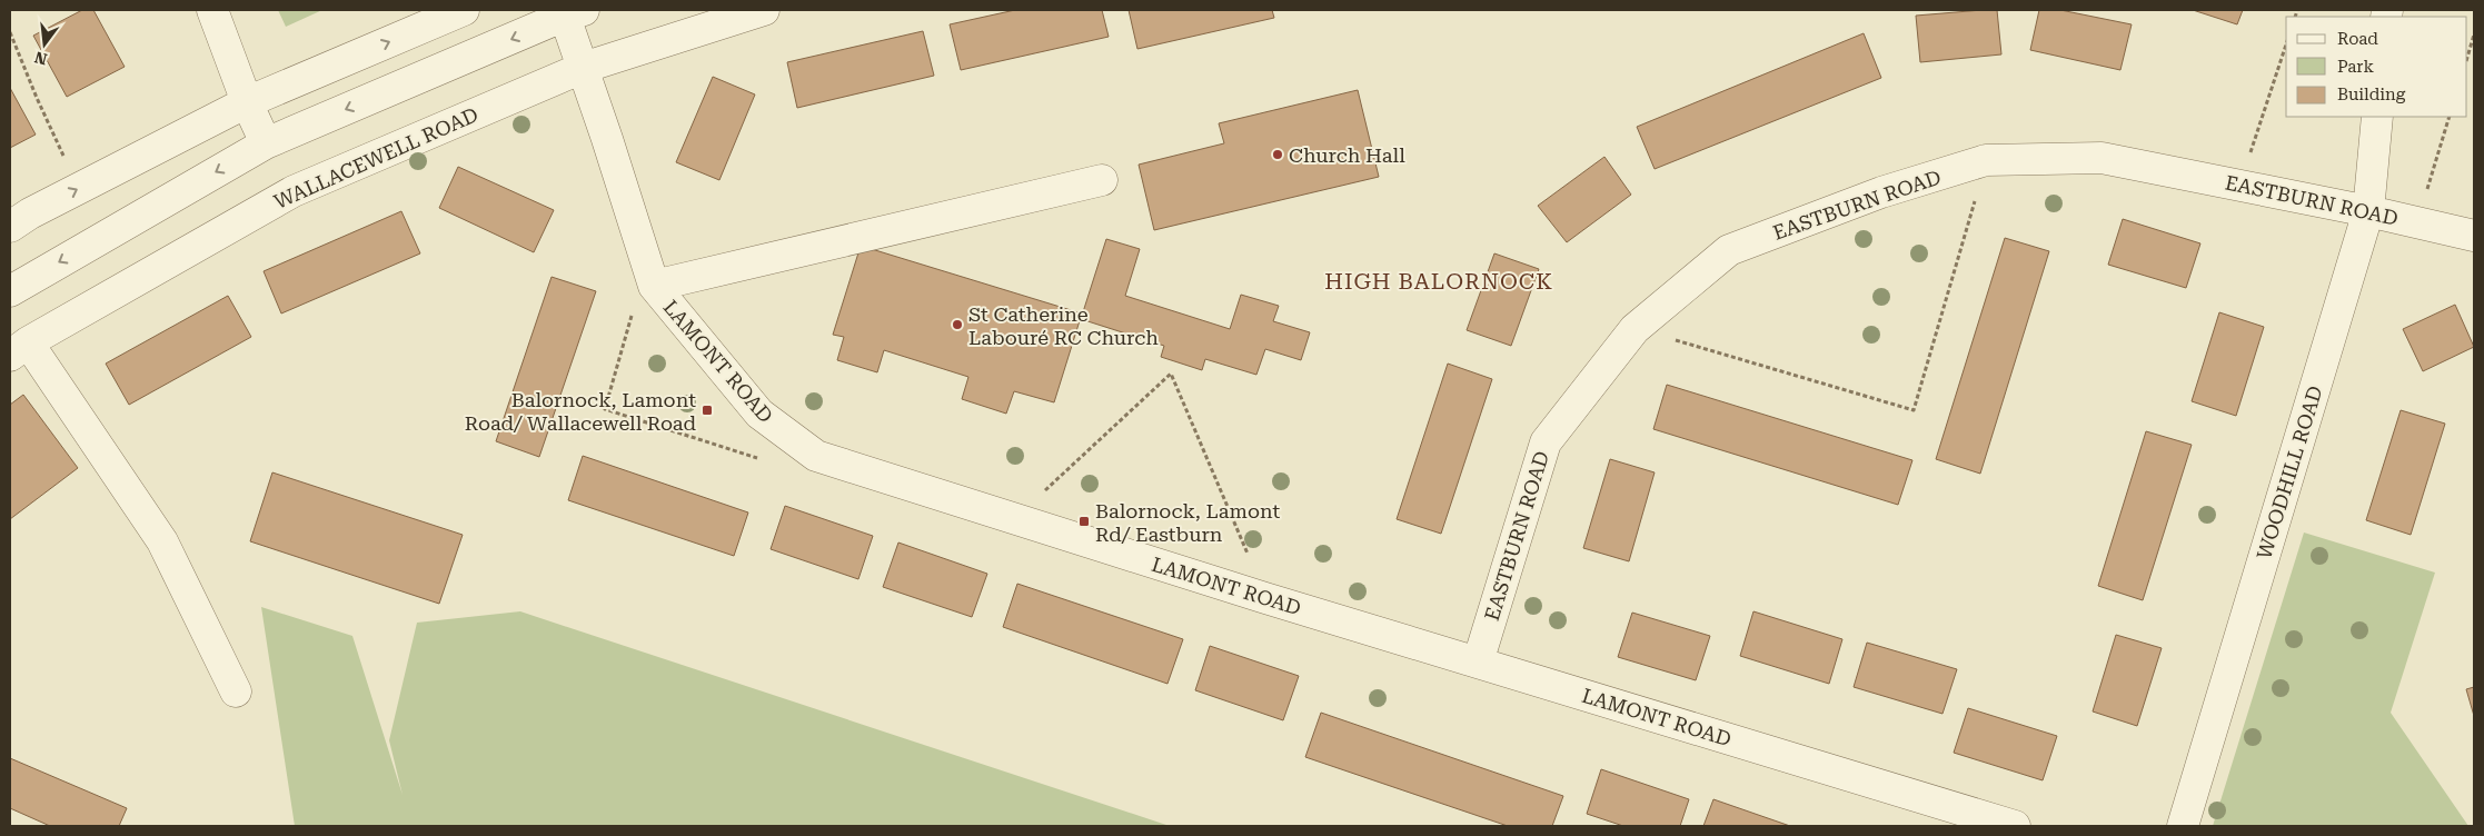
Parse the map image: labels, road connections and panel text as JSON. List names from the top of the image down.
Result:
{
  "streets": {
    "street": [
      "WALLACEWELL ROAD",
      "EASTBURN ROAD",
      "LAMONT ROAD",
      "WOODHILL ROAD"
    ]
  },
  "crossings": [
    ["WALLACEWELL ROAD", "LAMONT ROAD"],
    ["EASTBURN ROAD", "LAMONT ROAD"],
    ["EASTBURN ROAD", "WOODHILL ROAD"]
  ],
  "districts": ["HIGH BALORNOCK"],
  "places": {
    "other": ["Church Hall", "St Catherine Labouré RC Church"],
    "transit": ["Balornock, Lamont Road/ Wallacewell Road", "Balornock, Lamont Rd/ Eastburn"]
  },
  "legend": ["Road", "Park", "Building"],
  "north": "bottom"
}
